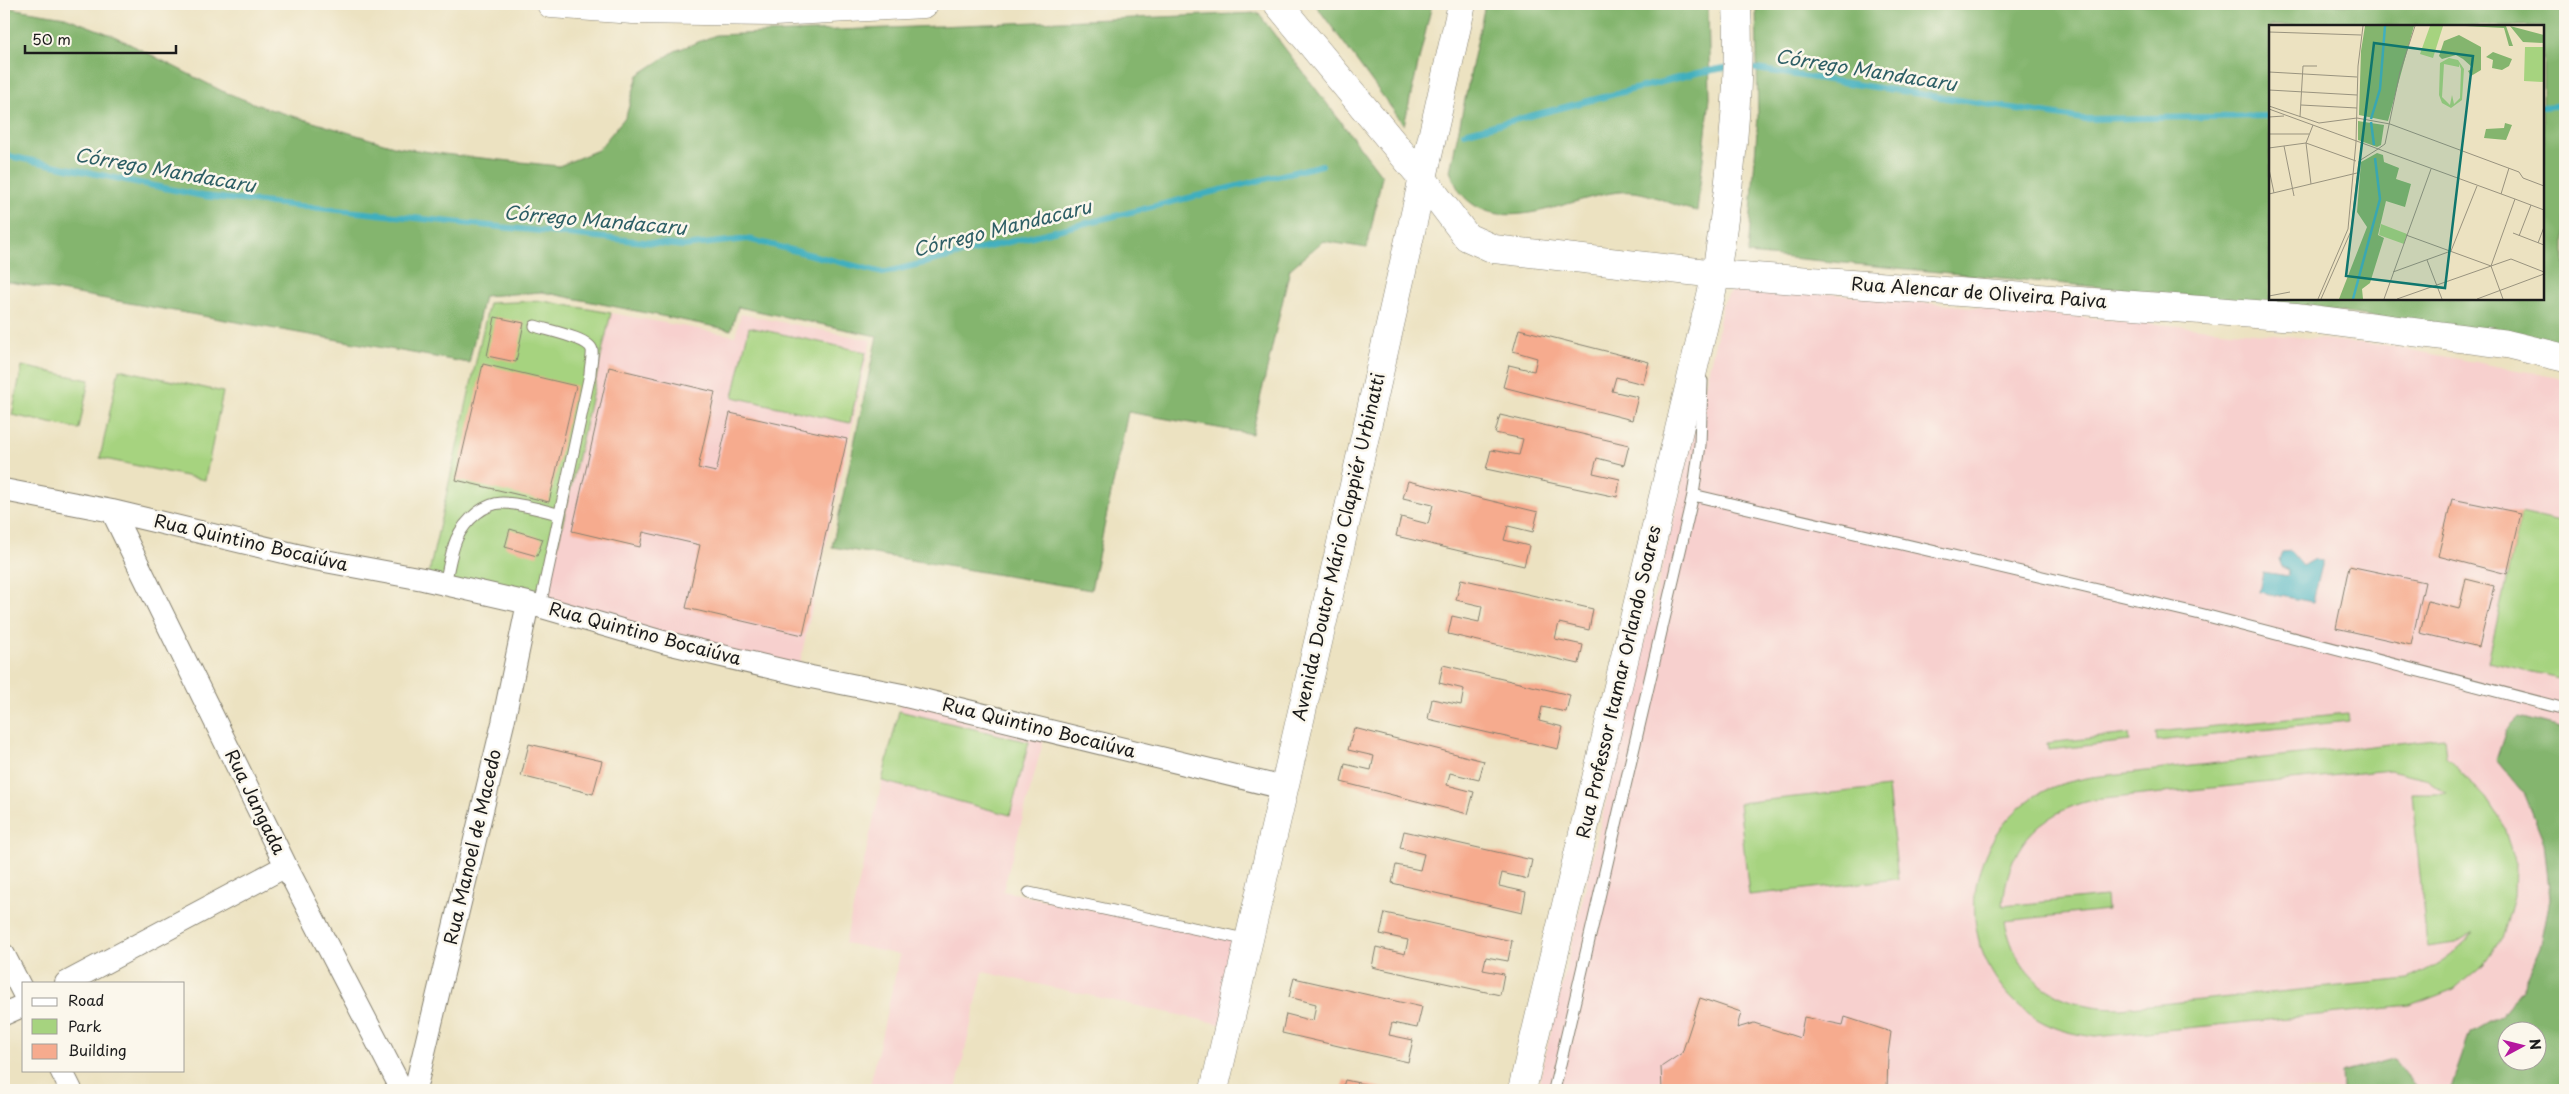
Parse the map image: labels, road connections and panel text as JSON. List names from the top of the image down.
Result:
{
  "streets": {
    "main road": ["Rua Alencar de Oliveira Paiva", "Avenida Doutor Mário Clappiér Urbinatti", "Rua Professor Itamar Orlando Soares"],
    "street": ["Rua Quintino Bocaiúva", "Rua Jangada", "Rua Manoel de Macedo"]
  },
  "crossings": [
    ["Rua Alencar de Oliveira Paiva", "Avenida Doutor Mário Clappiér Urbinatti"],
    ["Rua Alencar de Oliveira Paiva", "Rua Professor Itamar Orlando Soares"],
    ["Rua Quintino Bocaiúva", "Avenida Doutor Mário Clappiér Urbinatti"],
    ["Rua Quintino Bocaiúva", "Rua Jangada"],
    ["Rua Quintino Bocaiúva", "Rua Manoel de Macedo"]
  ],
  "water": ["Córrego Mandacaru"],
  "legend": ["Road", "Park", "Building"],
  "scale_bar": "50 m",
  "north": "right"
}
